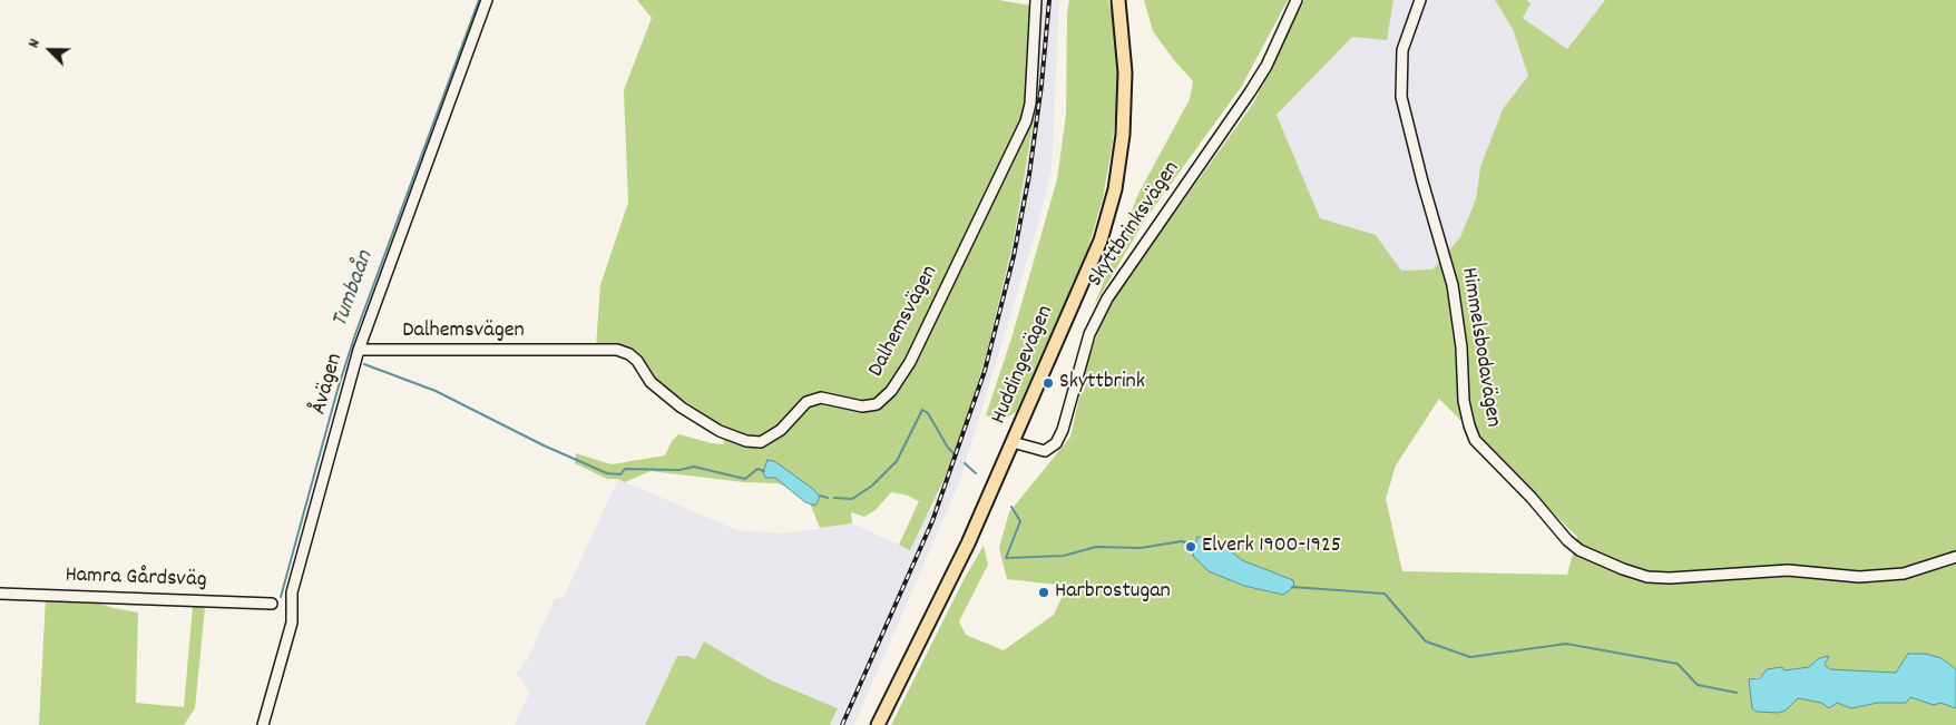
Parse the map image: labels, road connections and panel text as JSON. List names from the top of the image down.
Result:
{
  "streets": {
    "main road": ["Huddingevägen"],
    "street": [
      "Skyttbrinksvägen",
      "Dalhemsvägen",
      "Himmelsbodavägen",
      "Åvägen",
      "Hamra Gårdsväg"
    ]
  },
  "crossings": [
    ["Skyttbrinksvägen", "Huddingevägen"],
    ["Dalhemsvägen", "Åvägen"]
  ],
  "water": ["Tumbaån"],
  "places": ["Skyttbrink", "Elverk 1900-1925", "Harbrostugan"],
  "north": "top left"
}
